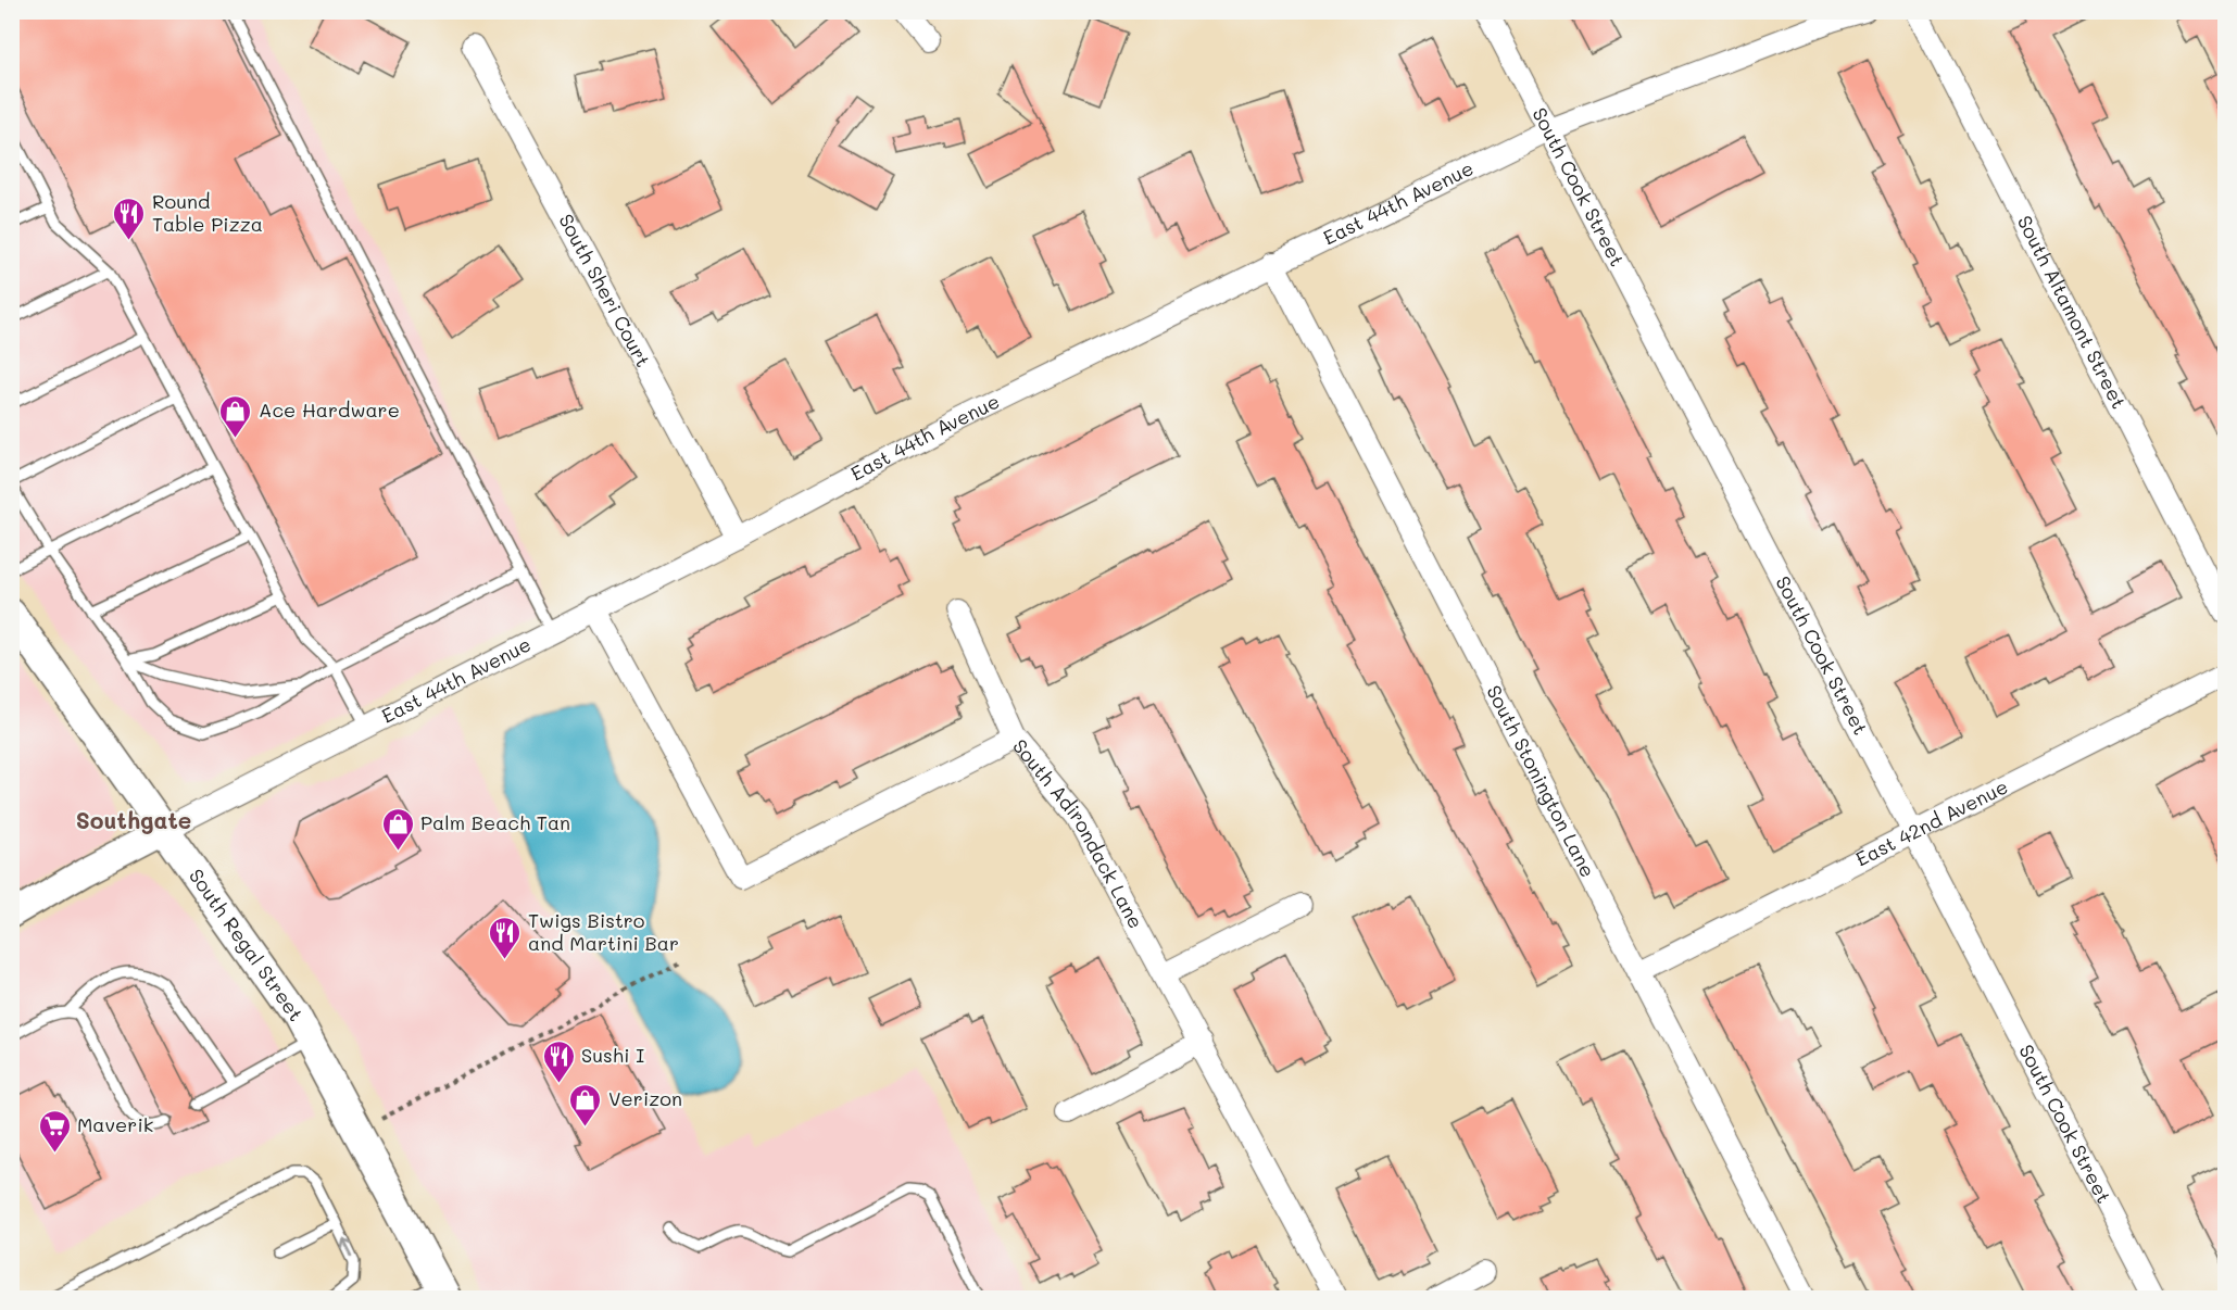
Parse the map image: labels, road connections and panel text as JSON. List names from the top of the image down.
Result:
{
  "streets": {
    "main road": ["South Regal Street"],
    "street": [
      "South Cook Street",
      "East 44th Avenue",
      "South Sheri Court",
      "South Altamont Street",
      "South Stonington Lane",
      "East 42nd Avenue",
      "South Adirondack Lane"
    ]
  },
  "crossings": [
    ["South Cook Street", "East 44th Avenue"],
    ["South Cook Street", "East 42nd Avenue"],
    ["East 44th Avenue", "South Sheri Court"],
    ["East 44th Avenue", "South Stonington Lane"],
    ["East 44th Avenue", "South Adirondack Lane"],
    ["East 44th Avenue", "South Regal Street"],
    ["South Stonington Lane", "East 42nd Avenue"]
  ],
  "districts": ["Southgate"],
  "places": {
    "restaurant": ["Round Table Pizza", "Twigs Bistro and Martini Bar", "Sushi I"],
    "shop": ["Ace Hardware", "Palm Beach Tan", "Verizon"],
    "supermarket": ["Maverik"]
  }
}
